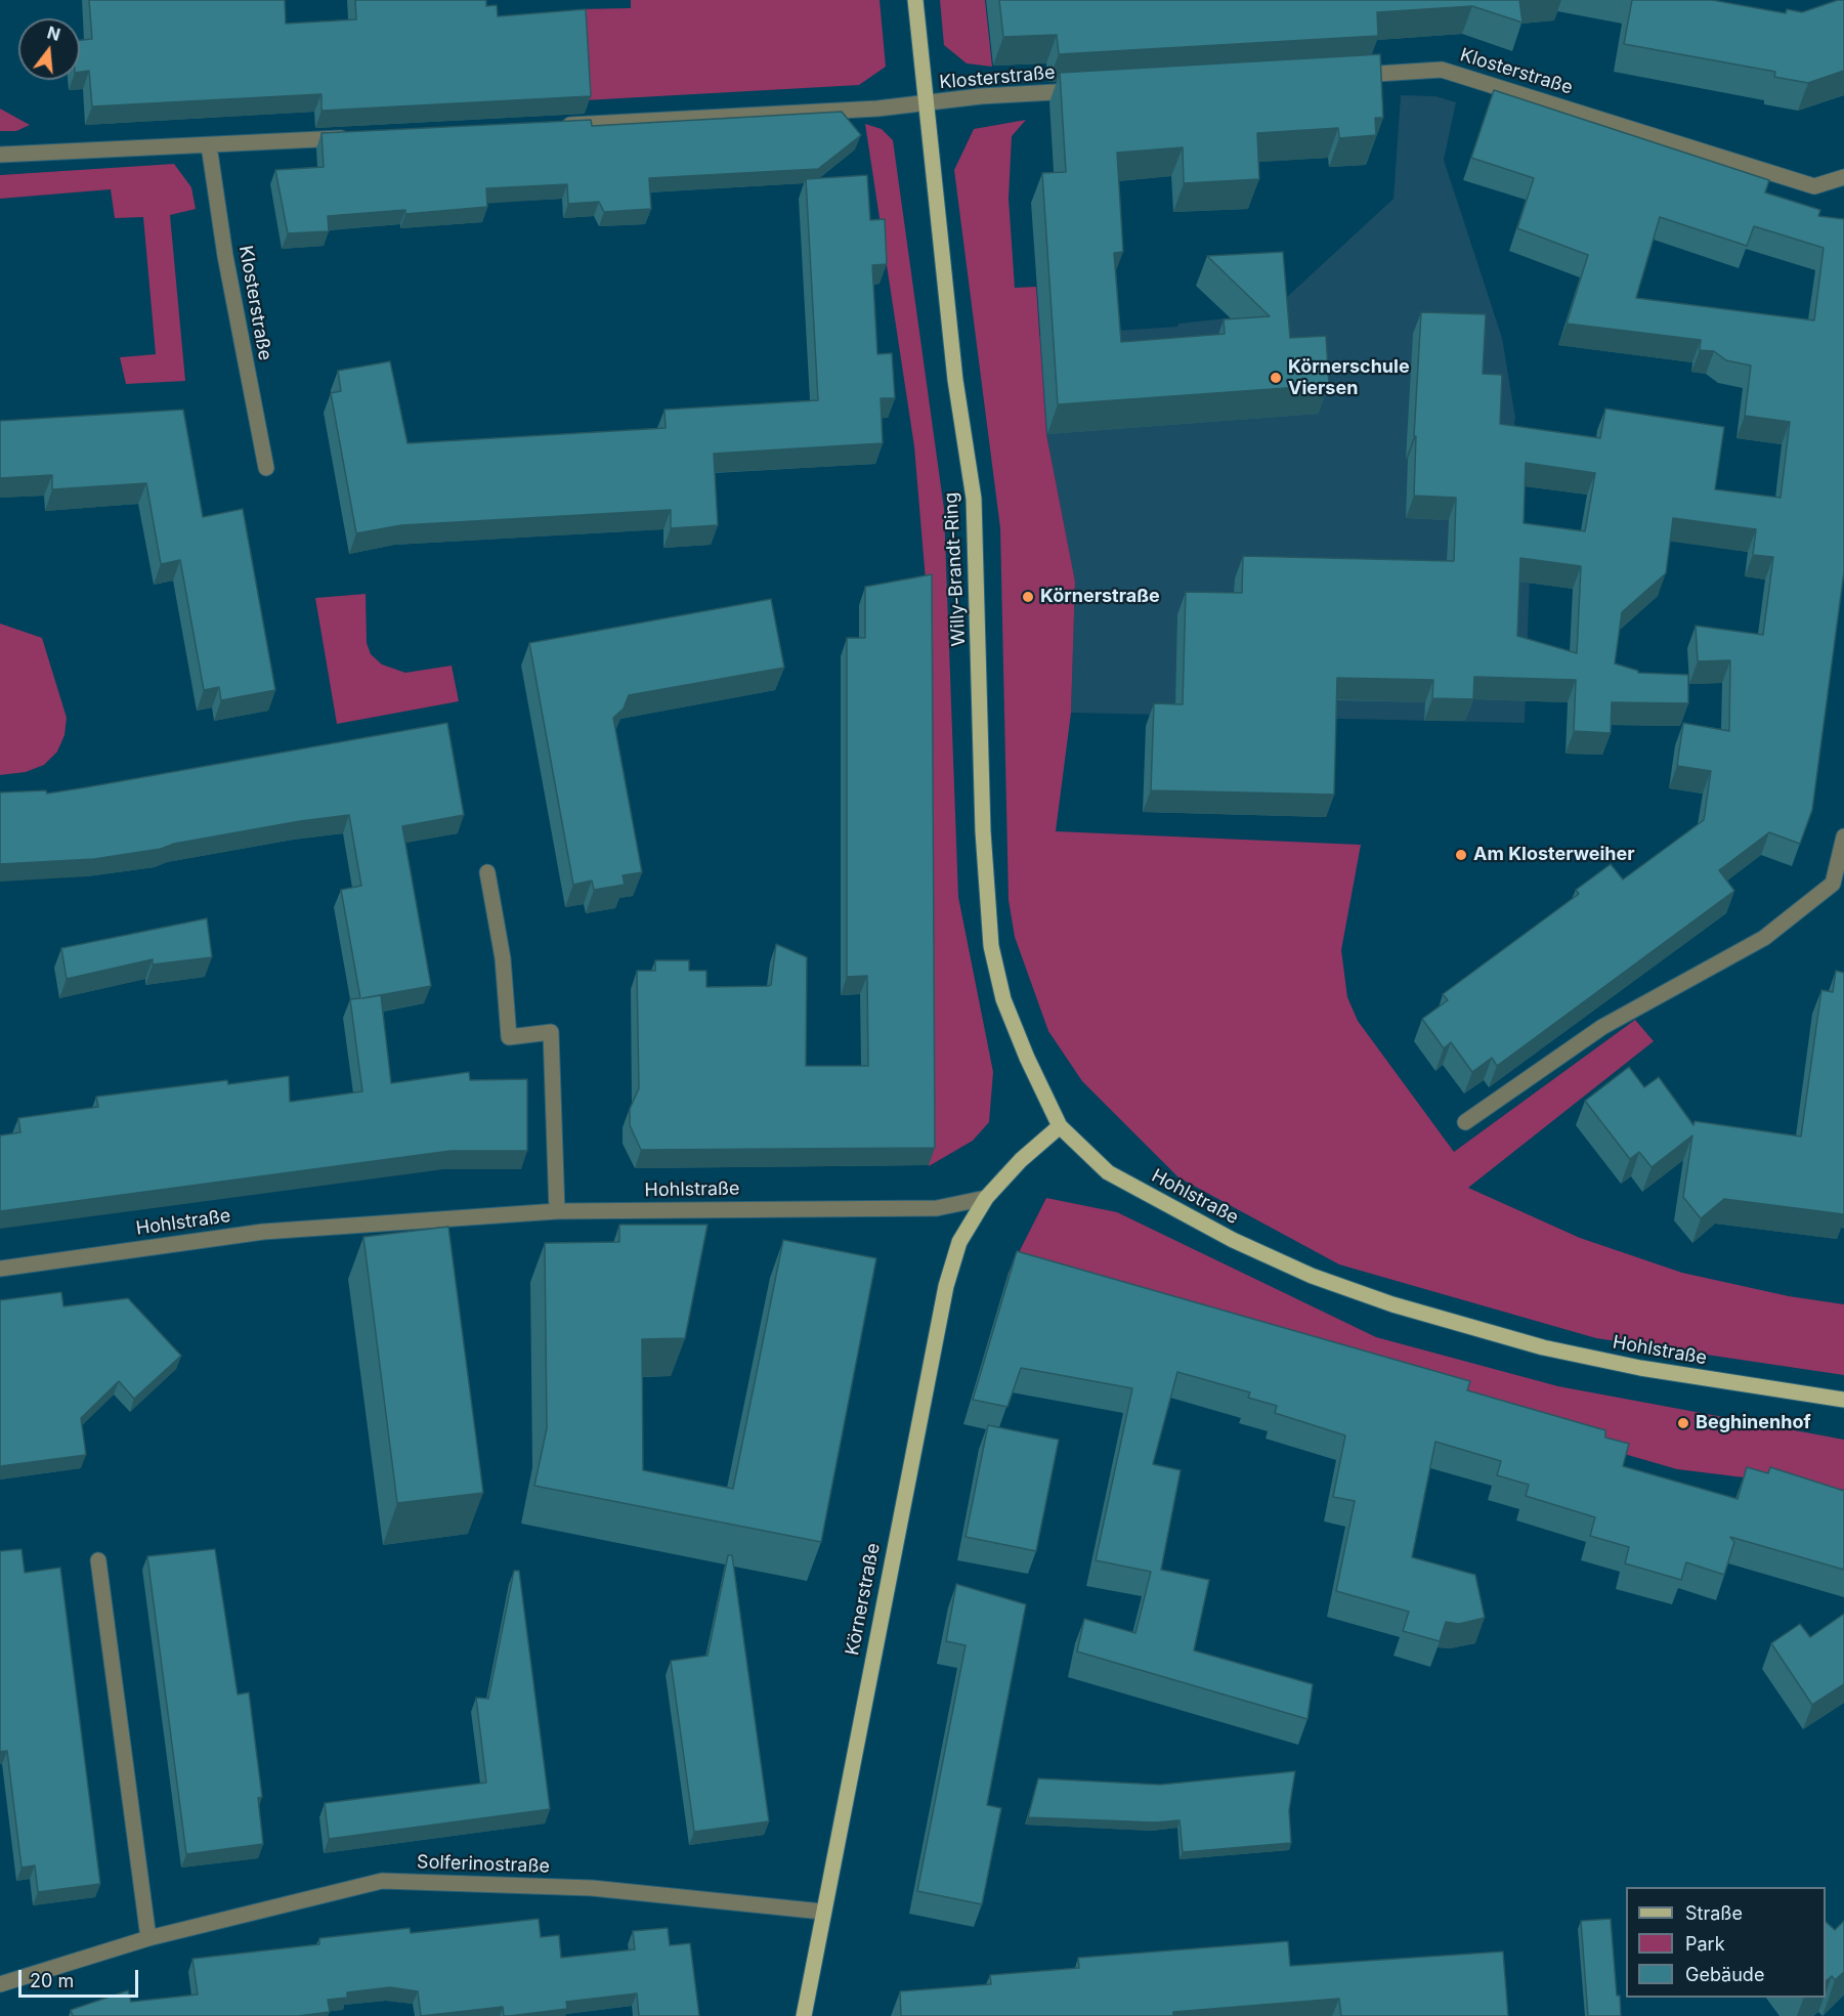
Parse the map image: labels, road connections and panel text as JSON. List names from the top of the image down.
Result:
{
  "streets": {
    "main road": ["Willy-Brandt-Ring", "Hohlstraße", "Körnerstraße"],
    "street": ["Klosterstraße", "Solferinostraße"]
  },
  "crossings": [
    ["Klosterstraße", "Willy-Brandt-Ring"],
    ["Willy-Brandt-Ring", "Hohlstraße"],
    ["Hohlstraße", "Körnerstraße"],
    ["Körnerstraße", "Solferinostraße"]
  ],
  "places": [
    "Körnerschule Viersen",
    "Körnerstraße",
    "Am Klosterweiher",
    "Beghinenhof"
  ],
  "legend": ["Straße", "Park", "Gebäude"],
  "scale_bar": "20 m",
  "north": "top"
}
